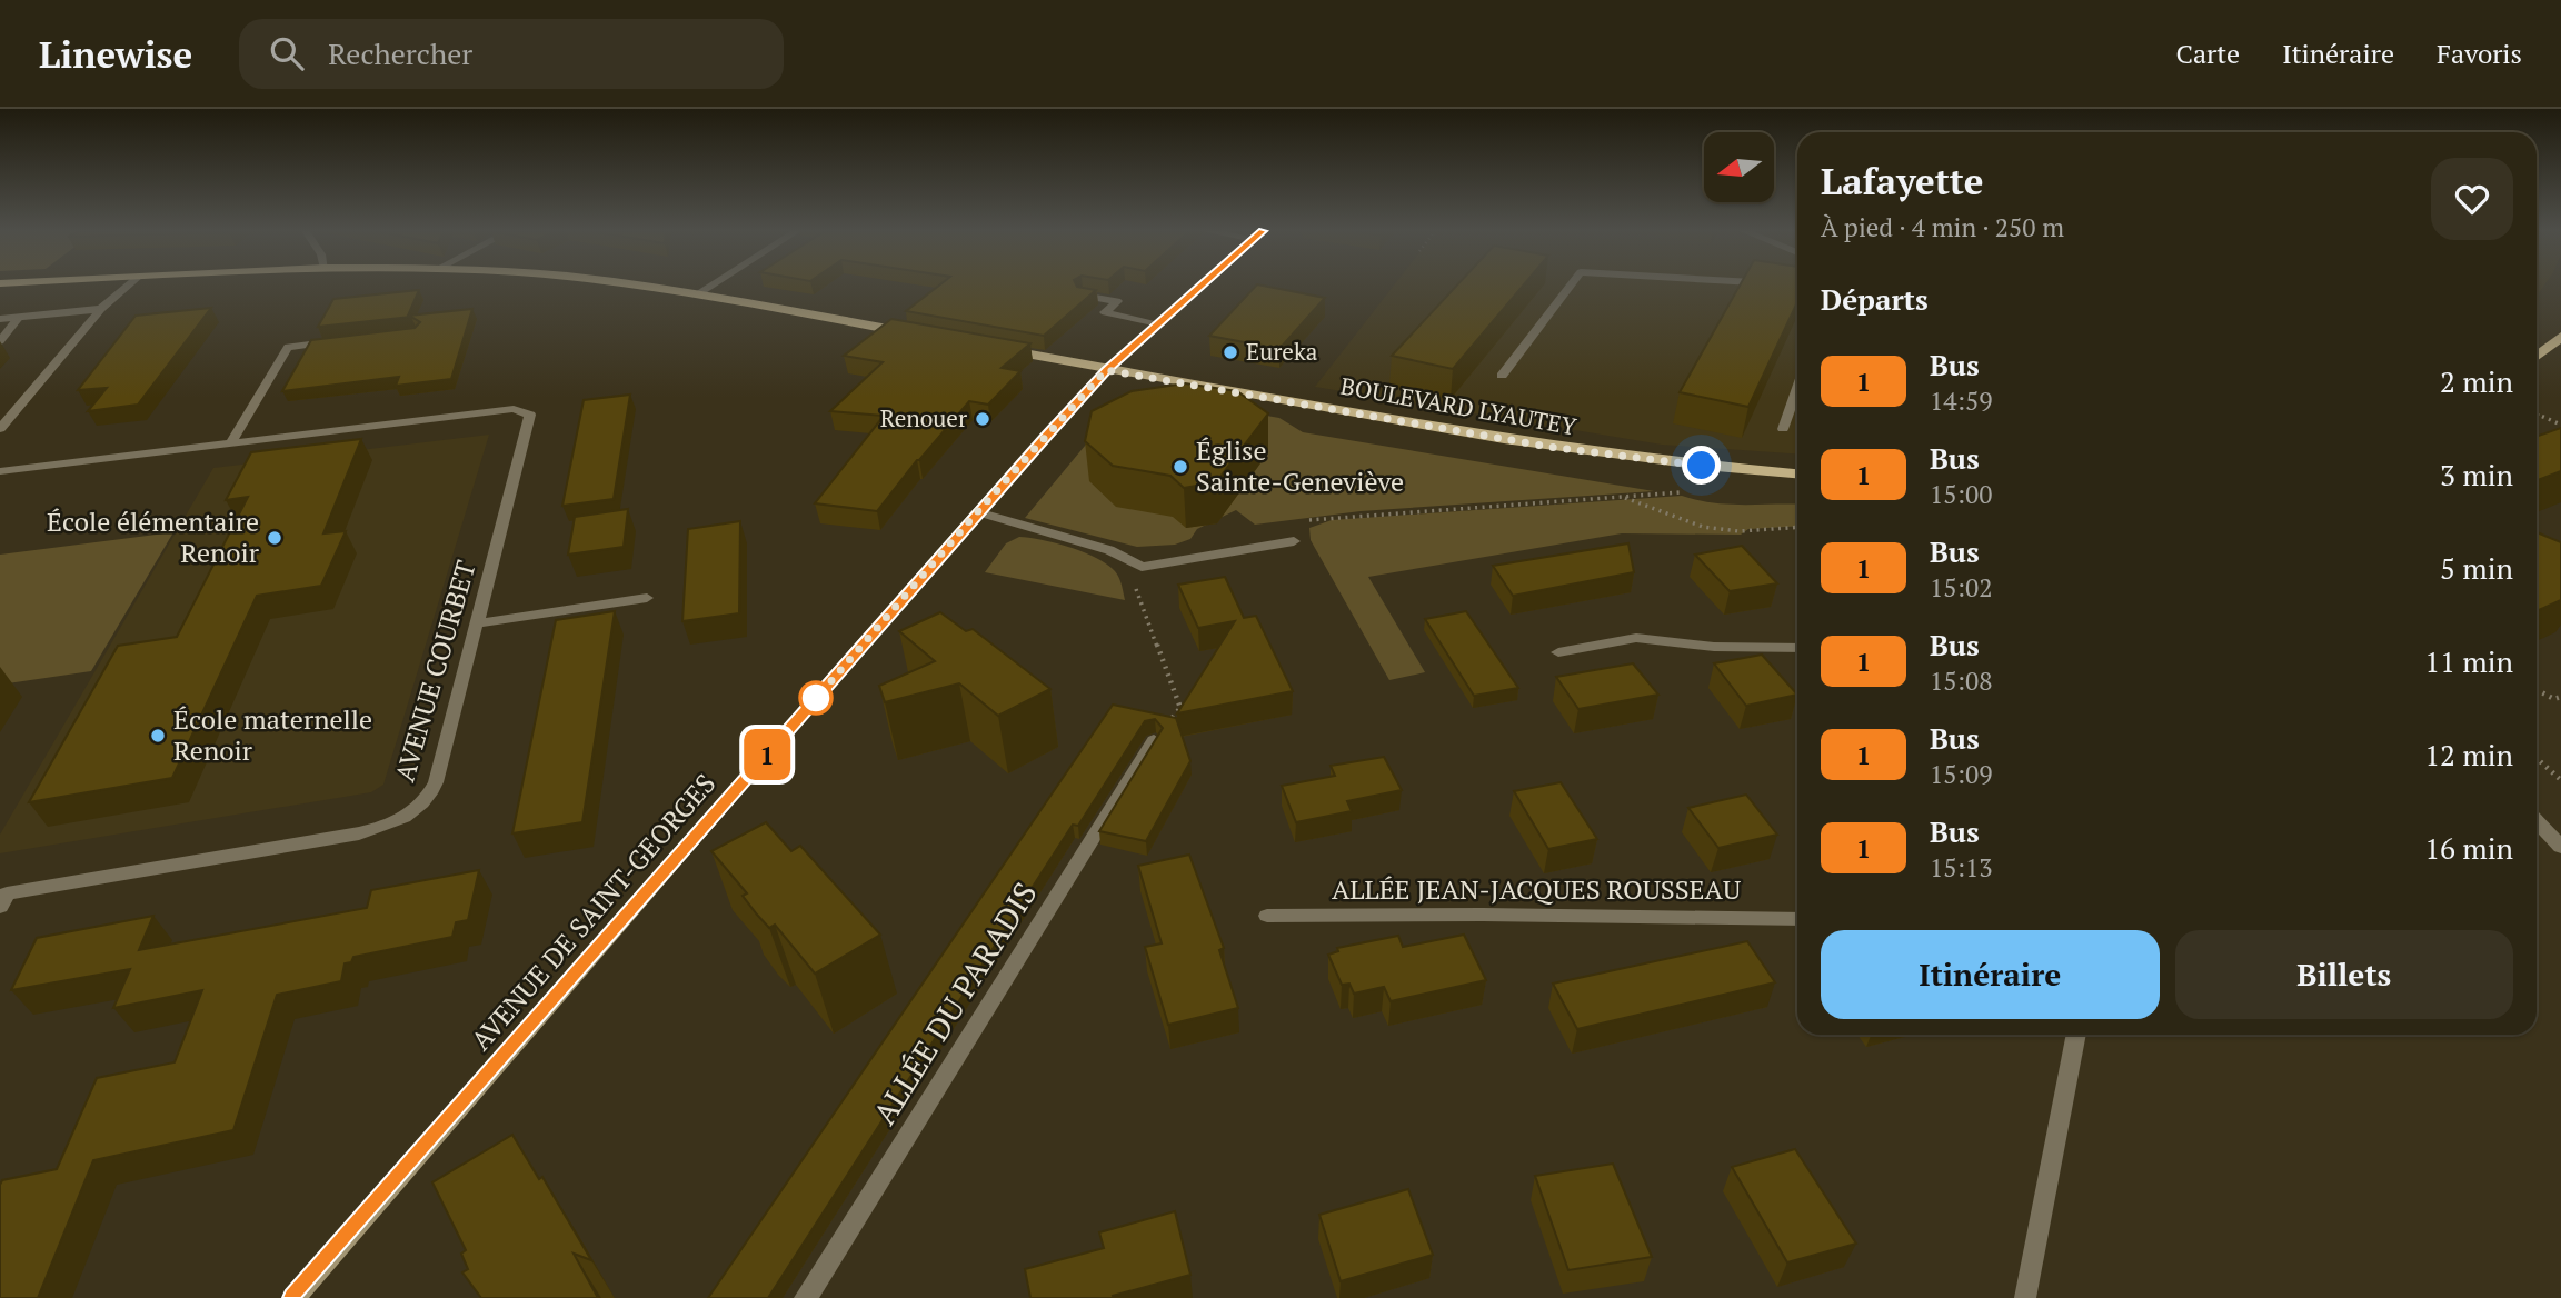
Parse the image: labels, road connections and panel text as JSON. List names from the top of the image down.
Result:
{
  "streets": {
    "main road": ["BOULEVARD LYAUTEY", "AVENUE DE SAINT-GEORGES"],
    "street": ["AVENUE COURBET", "ALLÉE JEAN-JACQUES ROUSSEAU", "ALLÉE DU PARADIS"]
  },
  "crossings": [
    ["BOULEVARD LYAUTEY", "AVENUE DE SAINT-GEORGES"]
  ],
  "places": [
    "Eureka",
    "Renouer",
    "Église Sainte-Geneviève",
    "École élémentaire Renoir",
    "École maternelle Renoir"
  ],
  "lines": ["bus line 1"],
  "north": "left",
  "page": {
    "header": "Linewise",
    "search": "Rechercher",
    "nav": ["Carte", "Itinéraire", "Favoris"],
    "on_map": "1",
    "heading": [
      ["Lafayette", "À pied · 4 min · 250 m"],
      "Départs"
    ],
    "list": [
      {
        "mark": "1",
        "name": "Bus",
        "note": "14:59",
        "value": "2 min"
      },
      {
        "mark": "1",
        "name": "Bus",
        "note": "15:00",
        "value": "3 min"
      },
      {
        "mark": "1",
        "name": "Bus",
        "note": "15:02",
        "value": "5 min"
      },
      {
        "mark": "1",
        "name": "Bus",
        "note": "15:08",
        "value": "11 min"
      },
      {
        "mark": "1",
        "name": "Bus",
        "note": "15:09",
        "value": "12 min"
      },
      {
        "mark": "1",
        "name": "Bus",
        "note": "15:13",
        "value": "16 min"
      }
    ],
    "buttons": ["Itinéraire", "Billets"]
  }
}
